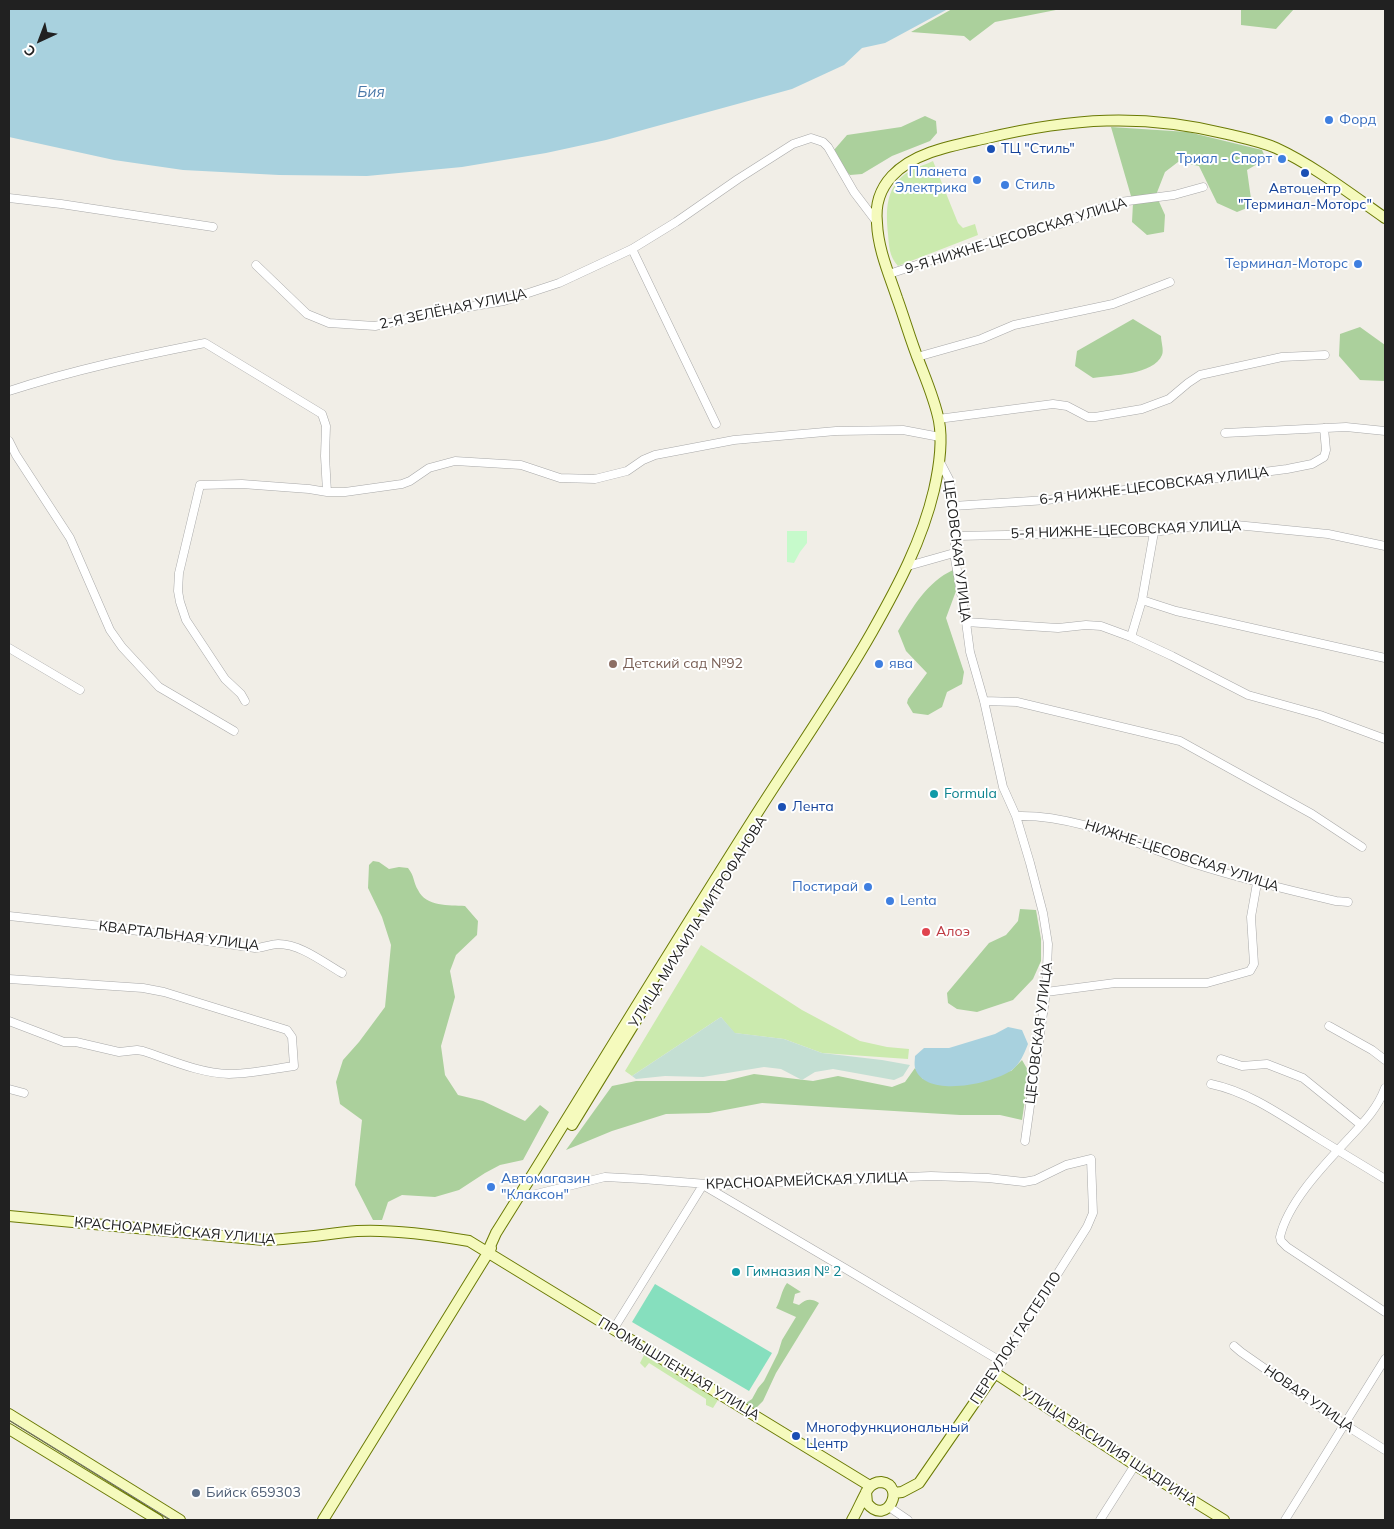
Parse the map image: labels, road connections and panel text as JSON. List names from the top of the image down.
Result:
{
  "streets": {
    "main road": [
      "УЛИЦА МИХАИЛА МИТРОФАНОВА",
      "КРАСНОАРМЕЙСКАЯ УЛИЦА",
      "ПЕРЕУЛОК ГАСТЕЛЛО",
      "ПРОМЫШЛЕННАЯ УЛИЦА",
      "УЛИЦА ВАСИЛИЯ ШАДРИНА"
    ],
    "street": [
      "9-Я НИЖНЕ-ЦЕСОВСКАЯ УЛИЦА",
      "2-Я ЗЕЛЁНАЯ УЛИЦА",
      "6-Я НИЖНЕ-ЦЕСОВСКАЯ УЛИЦА",
      "5-Я НИЖНЕ-ЦЕСОВСКАЯ УЛИЦА",
      "ЦЕСОВСКАЯ УЛИЦА",
      "НИЖНЕ-ЦЕСОВСКАЯ УЛИЦА",
      "КВАРТАЛЬНАЯ УЛИЦА",
      "НОВАЯ УЛИЦА"
    ]
  },
  "crossings": [
    ["9-Я НИЖНЕ-ЦЕСОВСКАЯ УЛИЦА", "УЛИЦА МИХАИЛА МИТРОФАНОВА"],
    ["2-Я ЗЕЛЁНАЯ УЛИЦА", "УЛИЦА МИХАИЛА МИТРОФАНОВА"],
    ["6-Я НИЖНЕ-ЦЕСОВСКАЯ УЛИЦА", "ЦЕСОВСКАЯ УЛИЦА"],
    ["5-Я НИЖНЕ-ЦЕСОВСКАЯ УЛИЦА", "ЦЕСОВСКАЯ УЛИЦА"],
    ["ЦЕСОВСКАЯ УЛИЦА", "НИЖНЕ-ЦЕСОВСКАЯ УЛИЦА"],
    ["ЦЕСОВСКАЯ УЛИЦА", "УЛИЦА МИХАИЛА МИТРОФАНОВА"],
    ["УЛИЦА МИХАИЛА МИТРОФАНОВА", "КРАСНОАРМЕЙСКАЯ УЛИЦА"],
    ["УЛИЦА МИХАИЛА МИТРОФАНОВА", "ПРОМЫШЛЕННАЯ УЛИЦА"],
    ["КРАСНОАРМЕЙСКАЯ УЛИЦА", "ПЕРЕУЛОК ГАСТЕЛЛО"],
    ["КРАСНОАРМЕЙСКАЯ УЛИЦА", "ПРОМЫШЛЕННАЯ УЛИЦА"],
    ["ПЕРЕУЛОК ГАСТЕЛЛО", "ПРОМЫШЛЕННАЯ УЛИЦА"],
    ["ПЕРЕУЛОК ГАСТЕЛЛО", "УЛИЦА ВАСИЛИЯ ШАДРИНА"]
  ],
  "water": ["Бия"],
  "places": [
    "Форд",
    "ТЦ \"Стиль\"",
    "Триал - Спорт",
    "Автоцентр \"Терминал-Моторс\"",
    "Планета Электрика",
    "Стиль",
    "Терминал-Моторс",
    "Детский сад №92",
    "ява",
    "Formula",
    "Лента",
    "Постирай",
    "Lenta",
    "Алоэ",
    "Автомагазин \"Клаксон\"",
    "Гимназия № 2",
    "Многофункциональный Центр",
    "Бийск 659303"
  ],
  "north": "bottom left"
}
